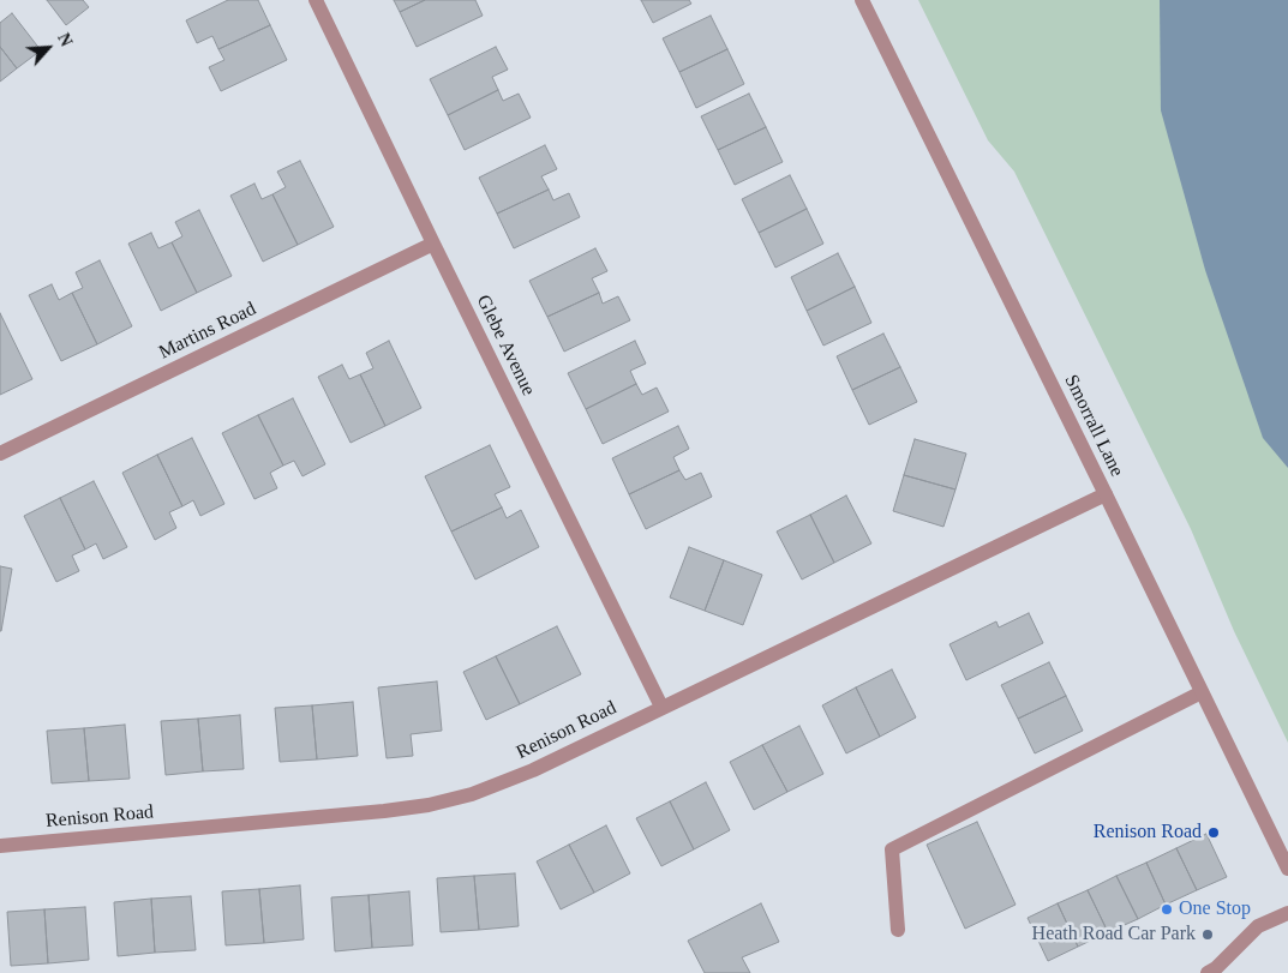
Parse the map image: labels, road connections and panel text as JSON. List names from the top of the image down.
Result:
{
  "streets": {
    "street": [
      "Martins Road",
      "Glebe Avenue",
      "Smorrall Lane",
      "Renison Road"
    ]
  },
  "crossings": [
    ["Martins Road", "Glebe Avenue"],
    ["Glebe Avenue", "Renison Road"],
    ["Smorrall Lane", "Renison Road"]
  ],
  "places": ["Renison Road", "One Stop", "Heath Road Car Park"],
  "north": "top right"
}
